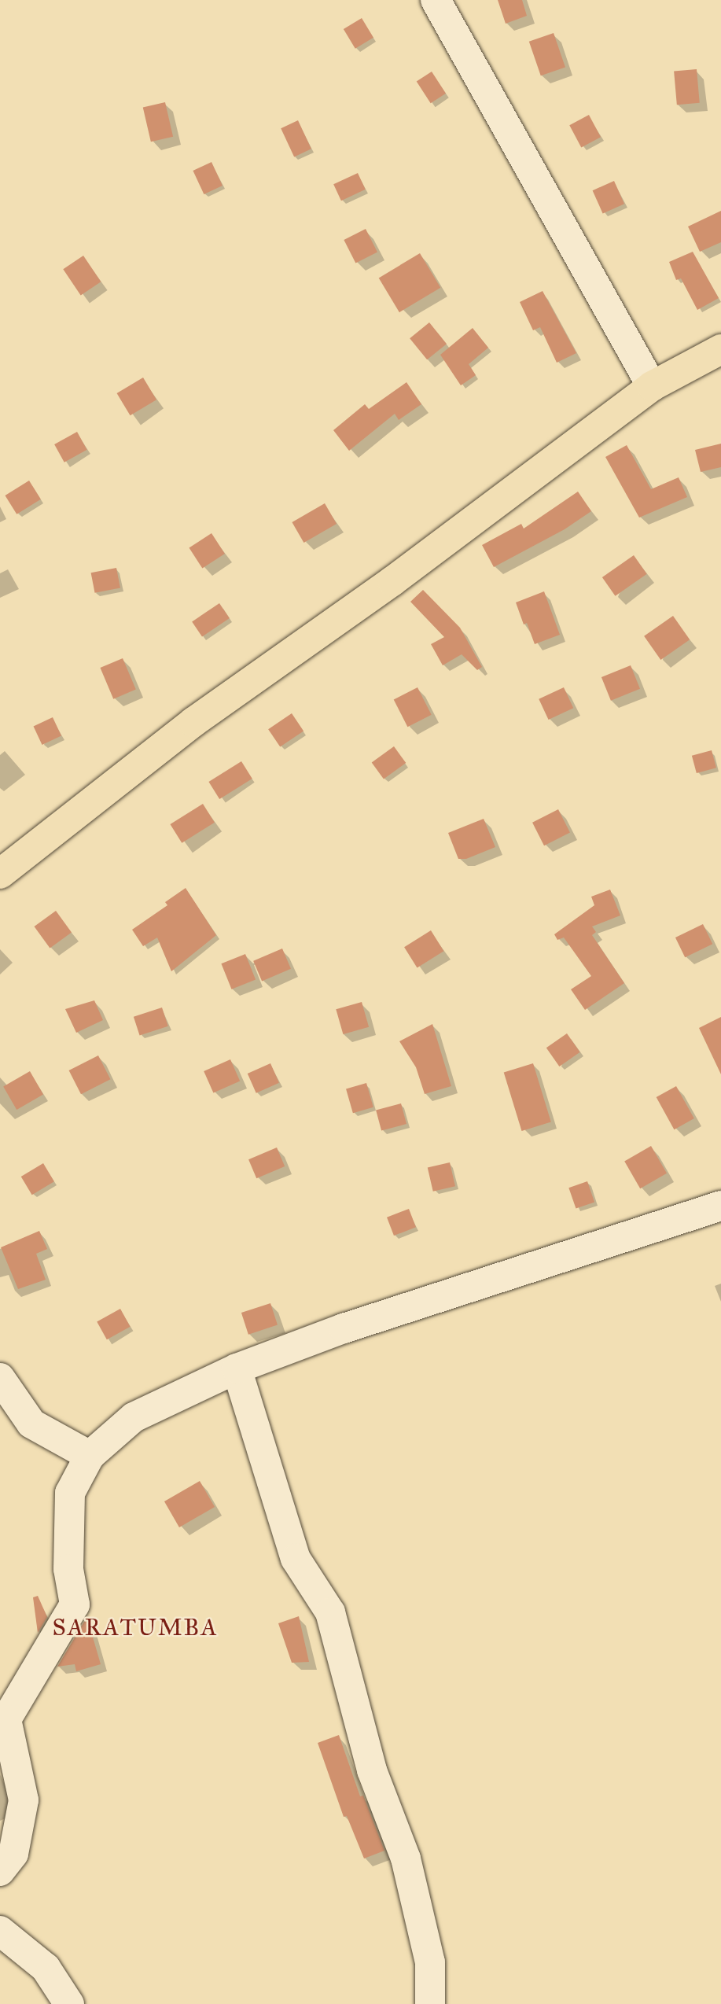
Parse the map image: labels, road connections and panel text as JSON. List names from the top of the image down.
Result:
{
  "districts": ["SARATUMBA"]
}
